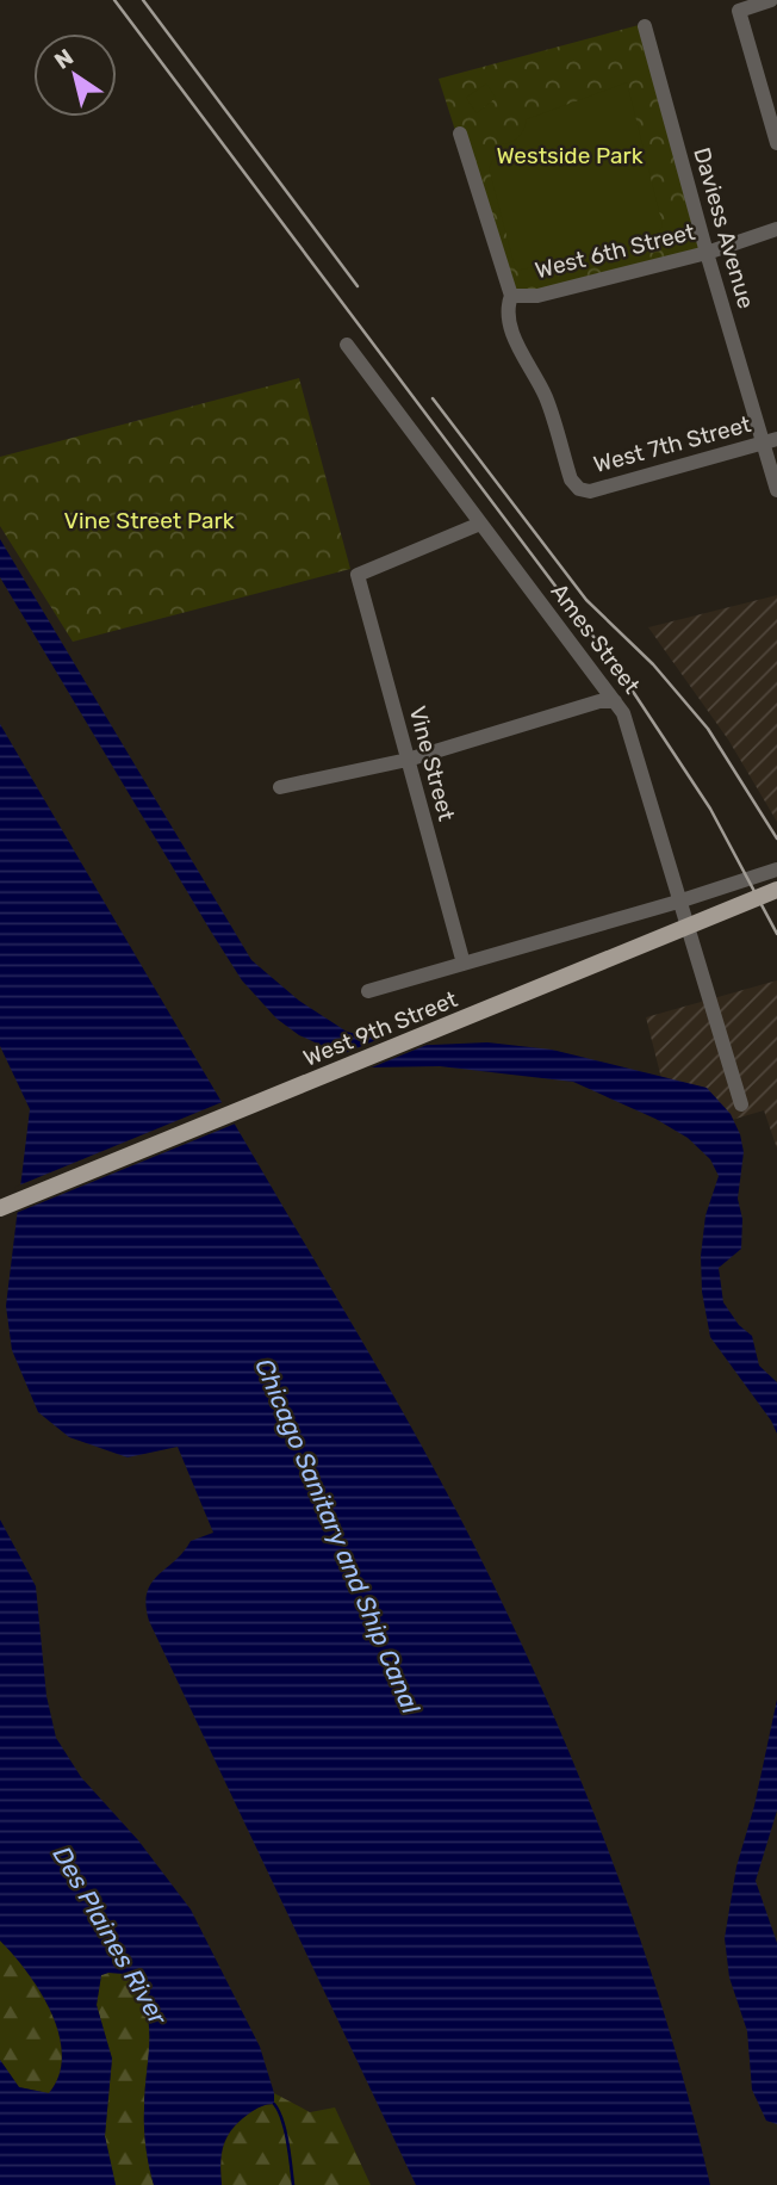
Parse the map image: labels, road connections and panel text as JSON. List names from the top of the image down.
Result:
{
  "streets": {
    "main road": ["West 9th Street"],
    "street": [
      "Daviess Avenue",
      "West 6th Street",
      "West 7th Street",
      "Ames Street",
      "Vine Street"
    ]
  },
  "crossings": [
    ["Daviess Avenue", "West 6th Street"],
    ["Daviess Avenue", "West 7th Street"],
    ["West 6th Street", "West 7th Street"],
    ["Ames Street", "Vine Street"],
    ["Ames Street", "West 9th Street"],
    ["Vine Street", "West 9th Street"]
  ],
  "water": ["Chicago Sanitary and Ship Canal", "Des Plaines River"],
  "parks": ["Westside Park", "Vine Street Park"],
  "north": "top left"
}
